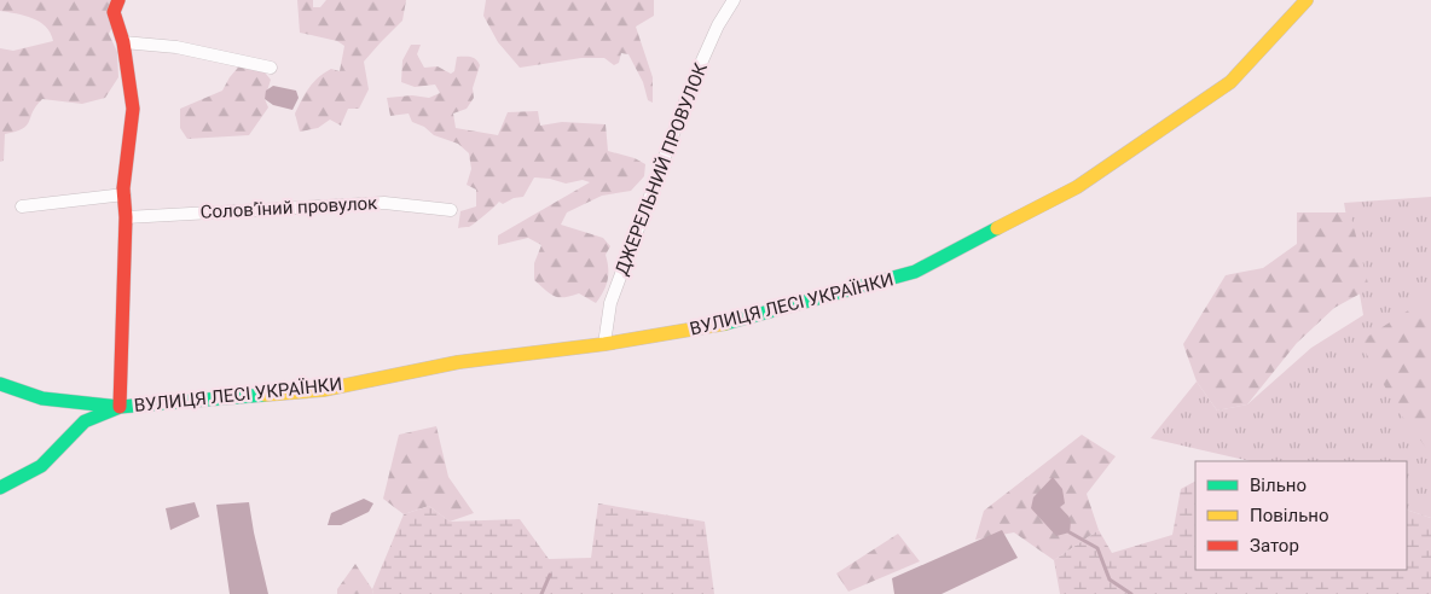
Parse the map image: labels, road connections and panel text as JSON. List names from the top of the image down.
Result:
{
  "streets": {
    "street": ["ДЖЕРЕЛЬНИЙ ПРОВУЛОК", "Соловʼїний провулок", "ВУЛИЦЯ ЛЕСІ УКРАЇНКИ"]
  },
  "crossings": [
    ["ДЖЕРЕЛЬНИЙ ПРОВУЛОК", "ВУЛИЦЯ ЛЕСІ УКРАЇНКИ"]
  ],
  "legend": ["Вільно", "Повільно", "Затор"]
}
